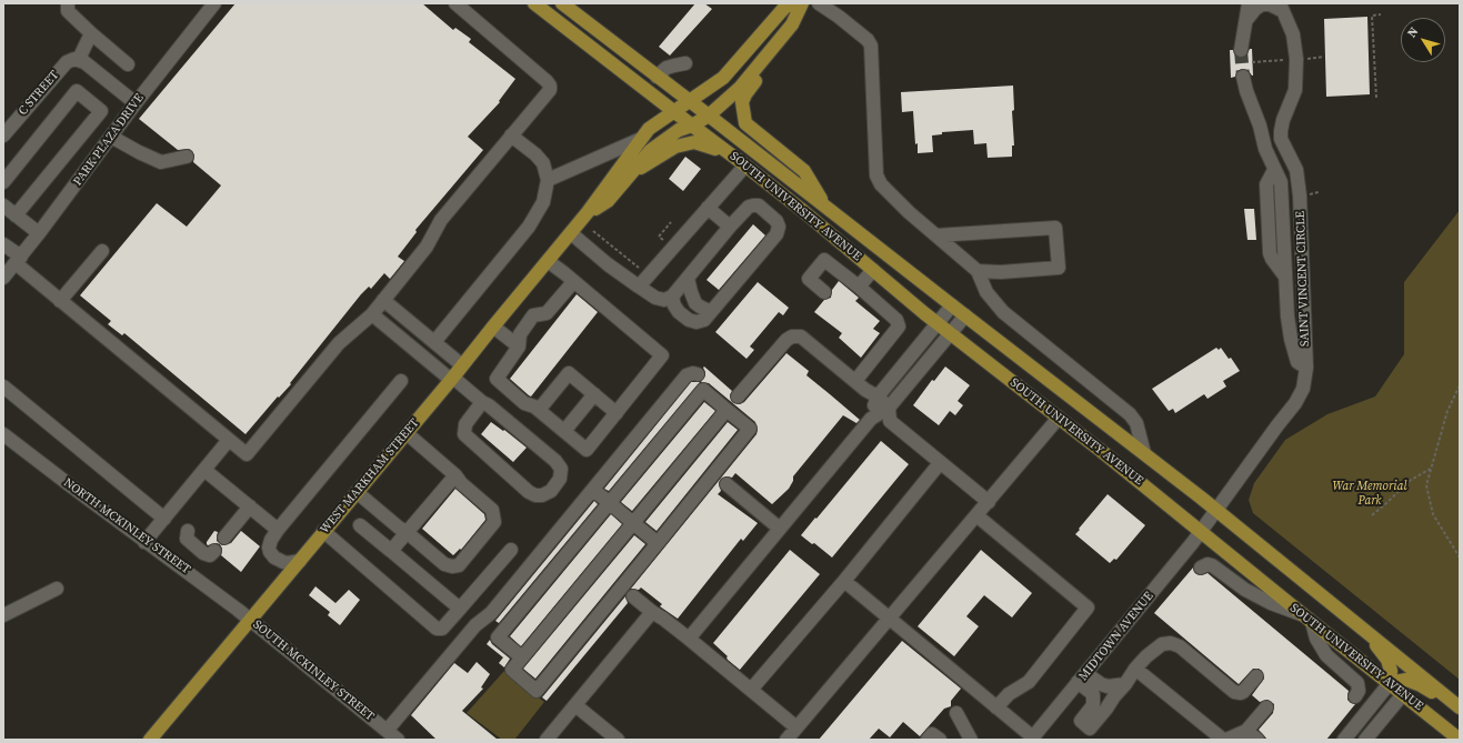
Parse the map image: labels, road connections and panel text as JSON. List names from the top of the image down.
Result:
{
  "streets": {
    "main road": ["SOUTH UNIVERSITY AVENUE", "WEST MARKHAM STREET"],
    "street": [
      "C STREET",
      "PARK PLAZA DRIVE",
      "SAINT VINCENT CIRCLE",
      "NORTH MCKINLEY STREET",
      "MIDTOWN AVENUE",
      "SOUTH MCKINLEY STREET"
    ]
  },
  "crossings": [
    ["SOUTH UNIVERSITY AVENUE", "SAINT VINCENT CIRCLE"],
    ["SOUTH UNIVERSITY AVENUE", "WEST MARKHAM STREET"],
    ["SOUTH UNIVERSITY AVENUE", "MIDTOWN AVENUE"],
    ["SAINT VINCENT CIRCLE", "MIDTOWN AVENUE"],
    ["WEST MARKHAM STREET", "NORTH MCKINLEY STREET"],
    ["WEST MARKHAM STREET", "SOUTH MCKINLEY STREET"],
    ["NORTH MCKINLEY STREET", "SOUTH MCKINLEY STREET"]
  ],
  "parks": ["War Memorial Park"],
  "north": "top left"
}
